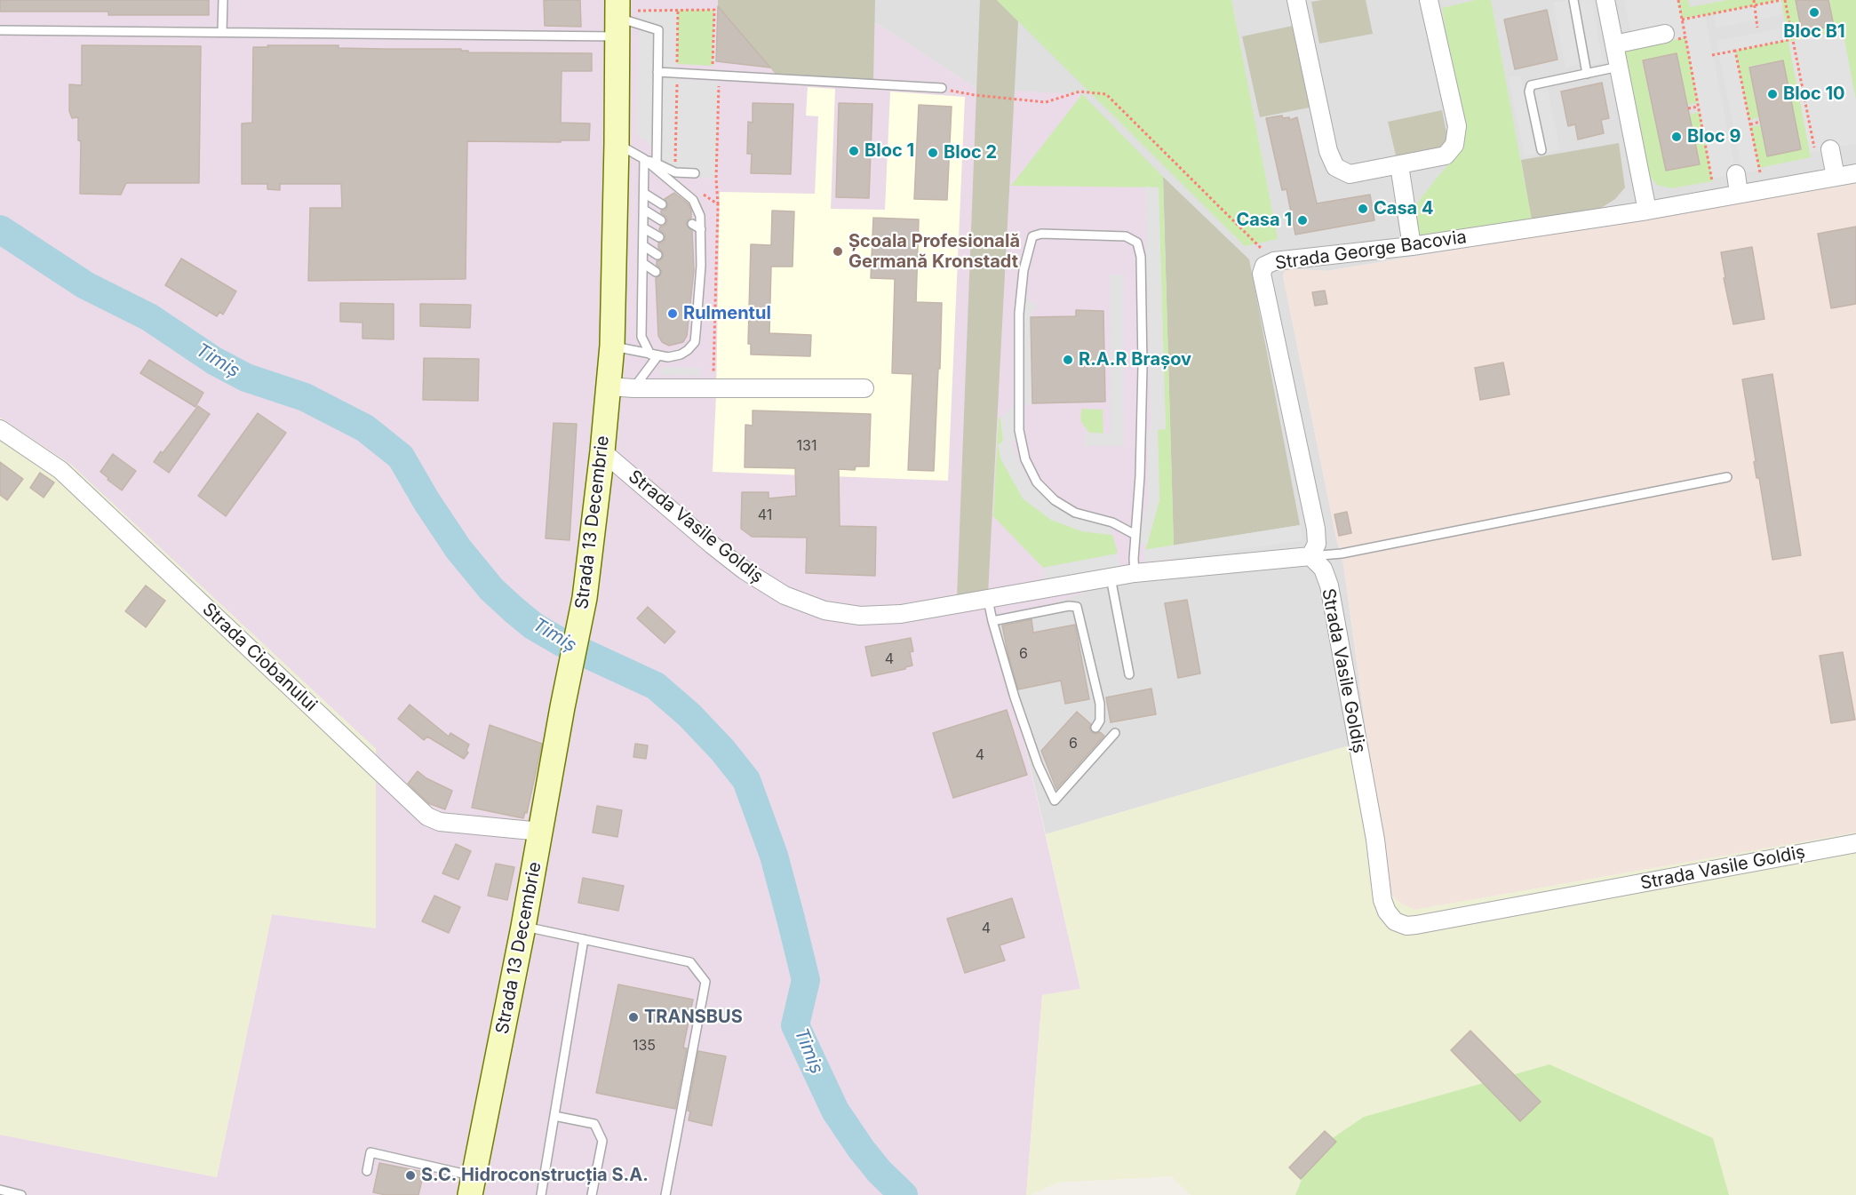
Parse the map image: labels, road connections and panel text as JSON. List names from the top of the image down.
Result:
{
  "streets": {
    "main road": ["Strada 13 Decembrie"],
    "street": ["Strada George Bacovia", "Strada Vasile Goldiș", "Strada Ciobanului"]
  },
  "crossings": [
    ["Strada George Bacovia", "Strada Vasile Goldiș"],
    ["Strada 13 Decembrie", "Strada Vasile Goldiș"],
    ["Strada 13 Decembrie", "Strada Ciobanului"]
  ],
  "water": ["Timiș"],
  "places": [
    "Bloc B1",
    "Bloc 10",
    "Bloc 9",
    "Bloc 1",
    "Bloc 2",
    "Casa 4",
    "Casa 1",
    "Școala Profesională Germană Kronstadt",
    "Rulmentul",
    "R.A.R Brașov",
    "TRANSBUS",
    "S.C. Hidroconstrucția S.A."
  ],
  "house_numbers": [
    "131",
    "41",
    "6",
    "4",
    "6",
    "4",
    "4",
    "135"
  ]
}
